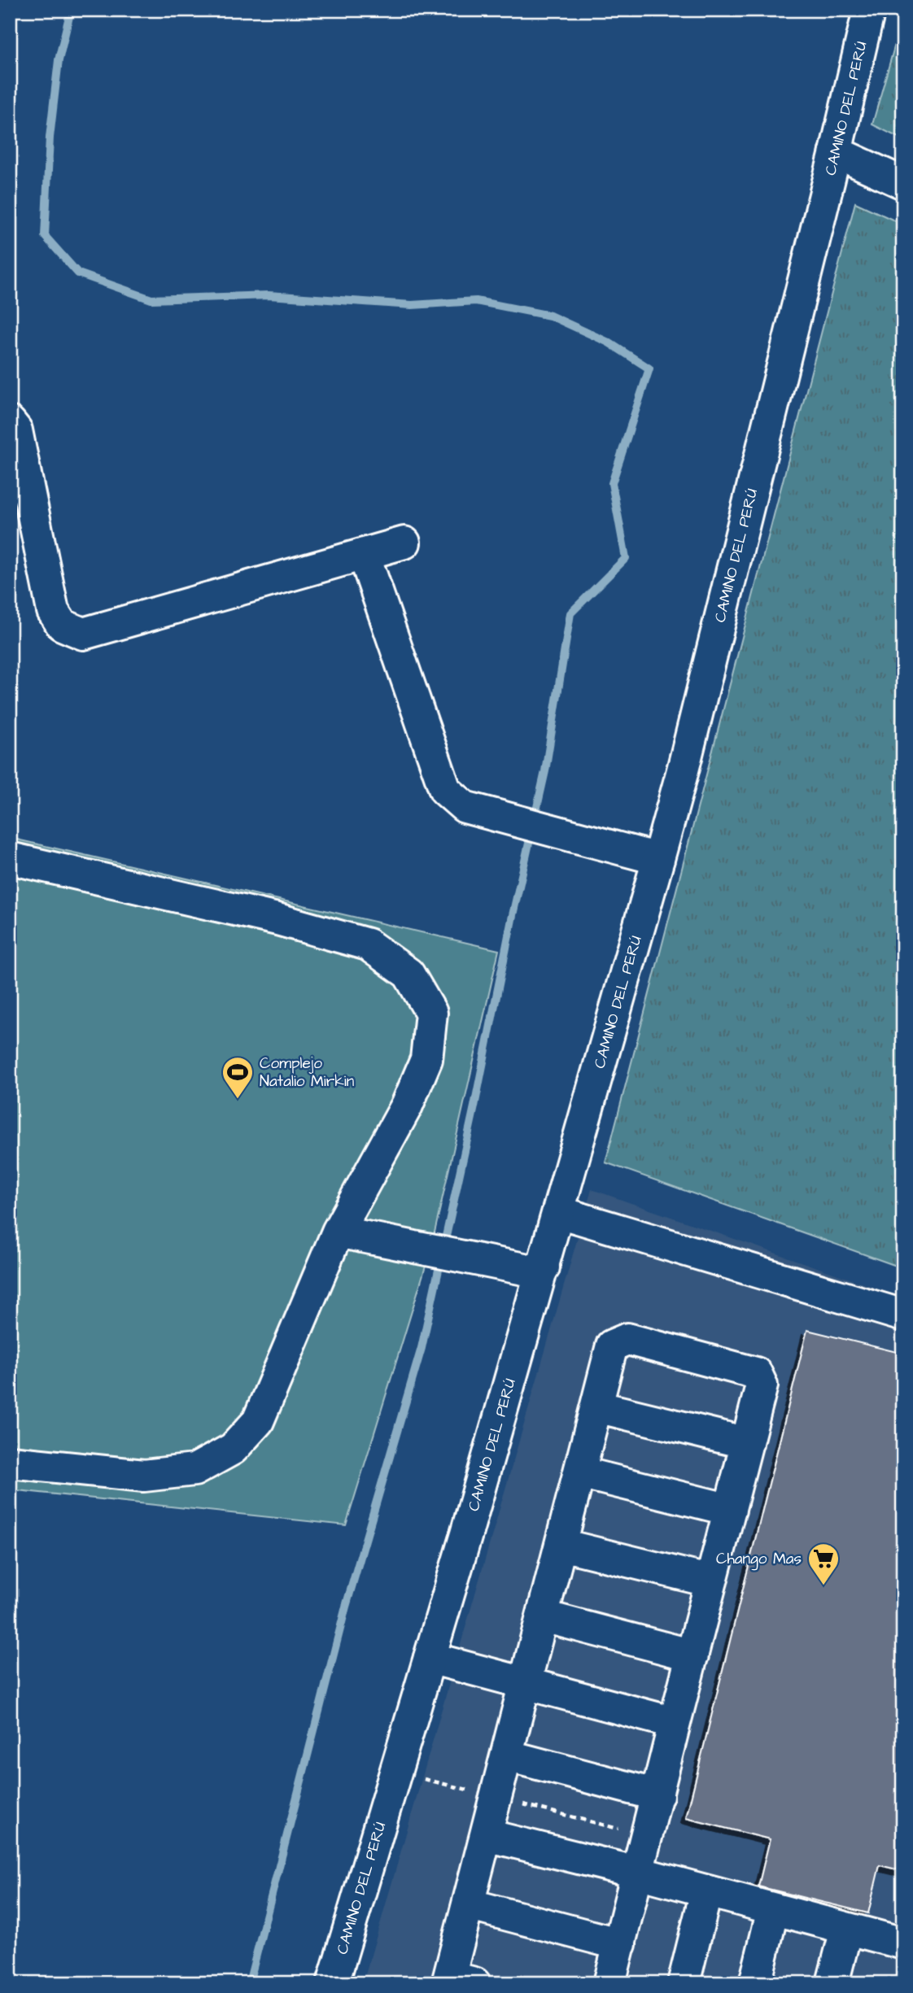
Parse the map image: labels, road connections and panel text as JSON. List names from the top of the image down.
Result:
{
  "streets": {
    "main road": ["CAMINO DEL PERÚ"]
  },
  "places": {
    "sports": ["Complejo Natalio Mirkin"],
    "supermarket": ["Chango Mas"]
  }
}
